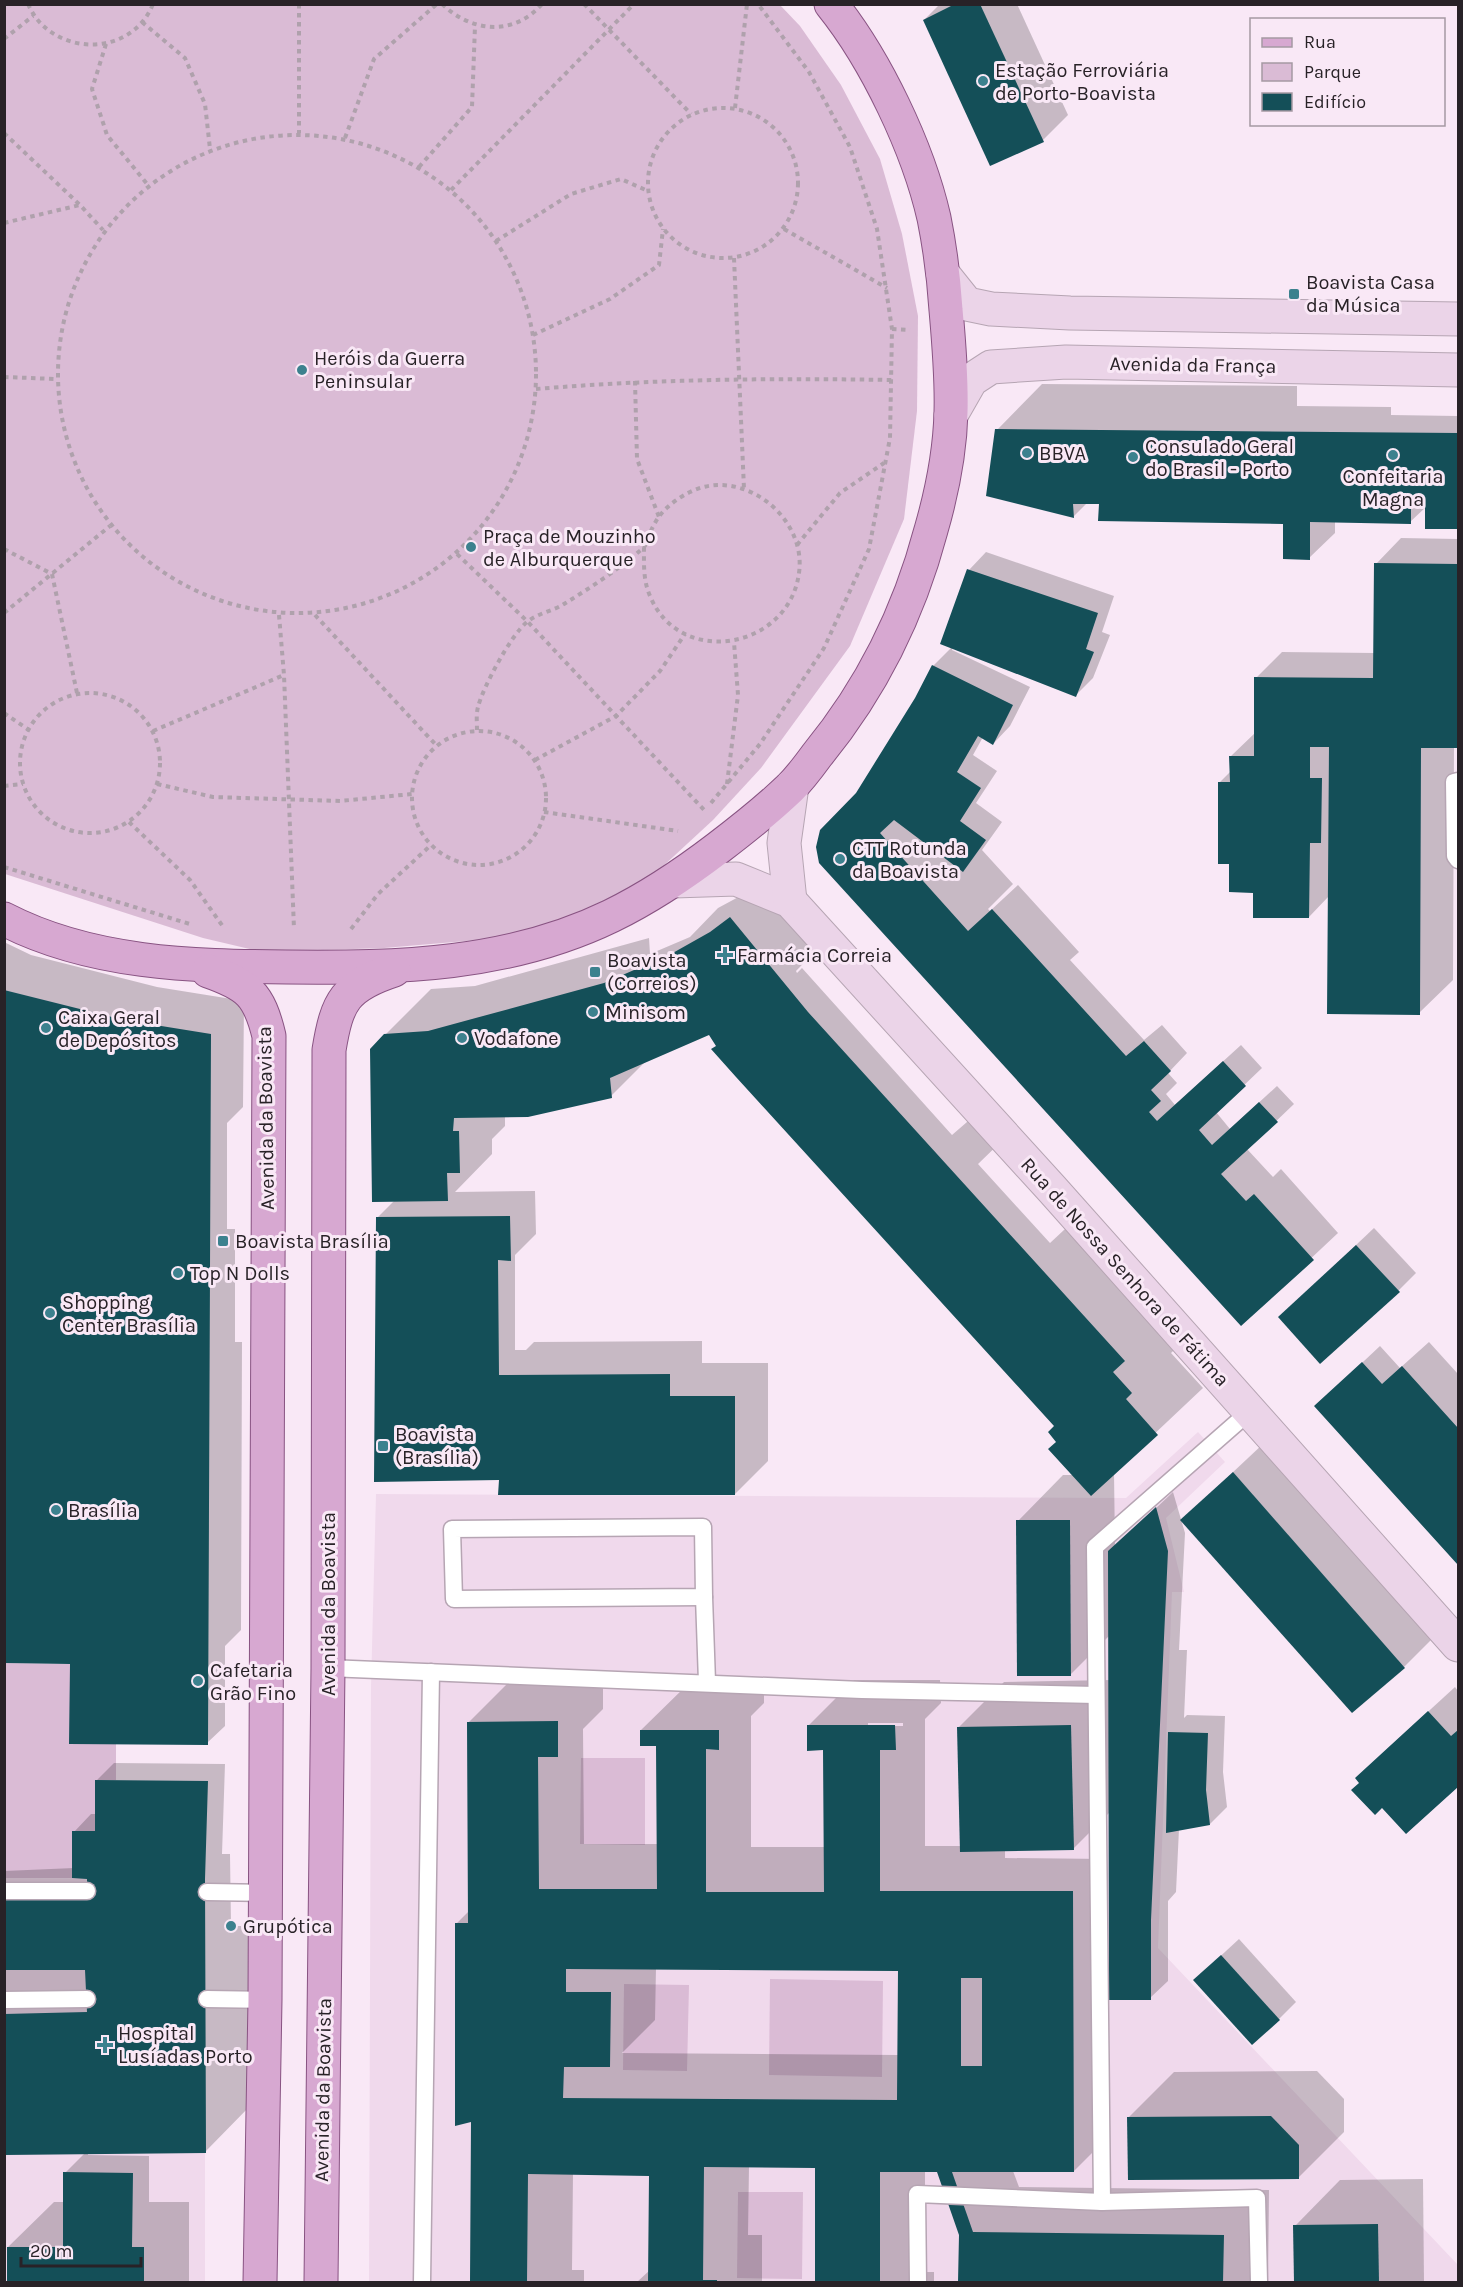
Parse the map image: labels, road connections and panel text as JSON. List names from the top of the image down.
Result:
{
  "streets": {
    "main road": ["Avenida da Boavista"],
    "street": ["Avenida da França", "Rua de Nossa Senhora de Fátima"]
  },
  "places": {
    "other": [
      "Estação Ferroviária de Porto-Boavista",
      "Heróis da Guerra Peninsular",
      "BBVA",
      "Confeitaria Magna",
      "Consulado Geral do Brasil - Porto",
      "Praça de Mouzinho de Alburquerque",
      "CTT Rotunda da Boavista",
      "Minisom",
      "Caixa Geral de Depósitos",
      "Vodafone",
      "Top N Dolls",
      "Shopping Center Brasília",
      "Brasília",
      "Cafetaria Grão Fino",
      "Grupótica"
    ],
    "transit": [
      "Boavista Casa da Música",
      "Boavista (Correios)",
      "Boavista Brasília",
      "Boavista (Brasília)"
    ],
    "health": ["Farmácia Correia", "Hospital Lusíadas Porto"]
  },
  "legend": ["Rua", "Parque", "Edifício"],
  "scale_bar": "20 m"
}
